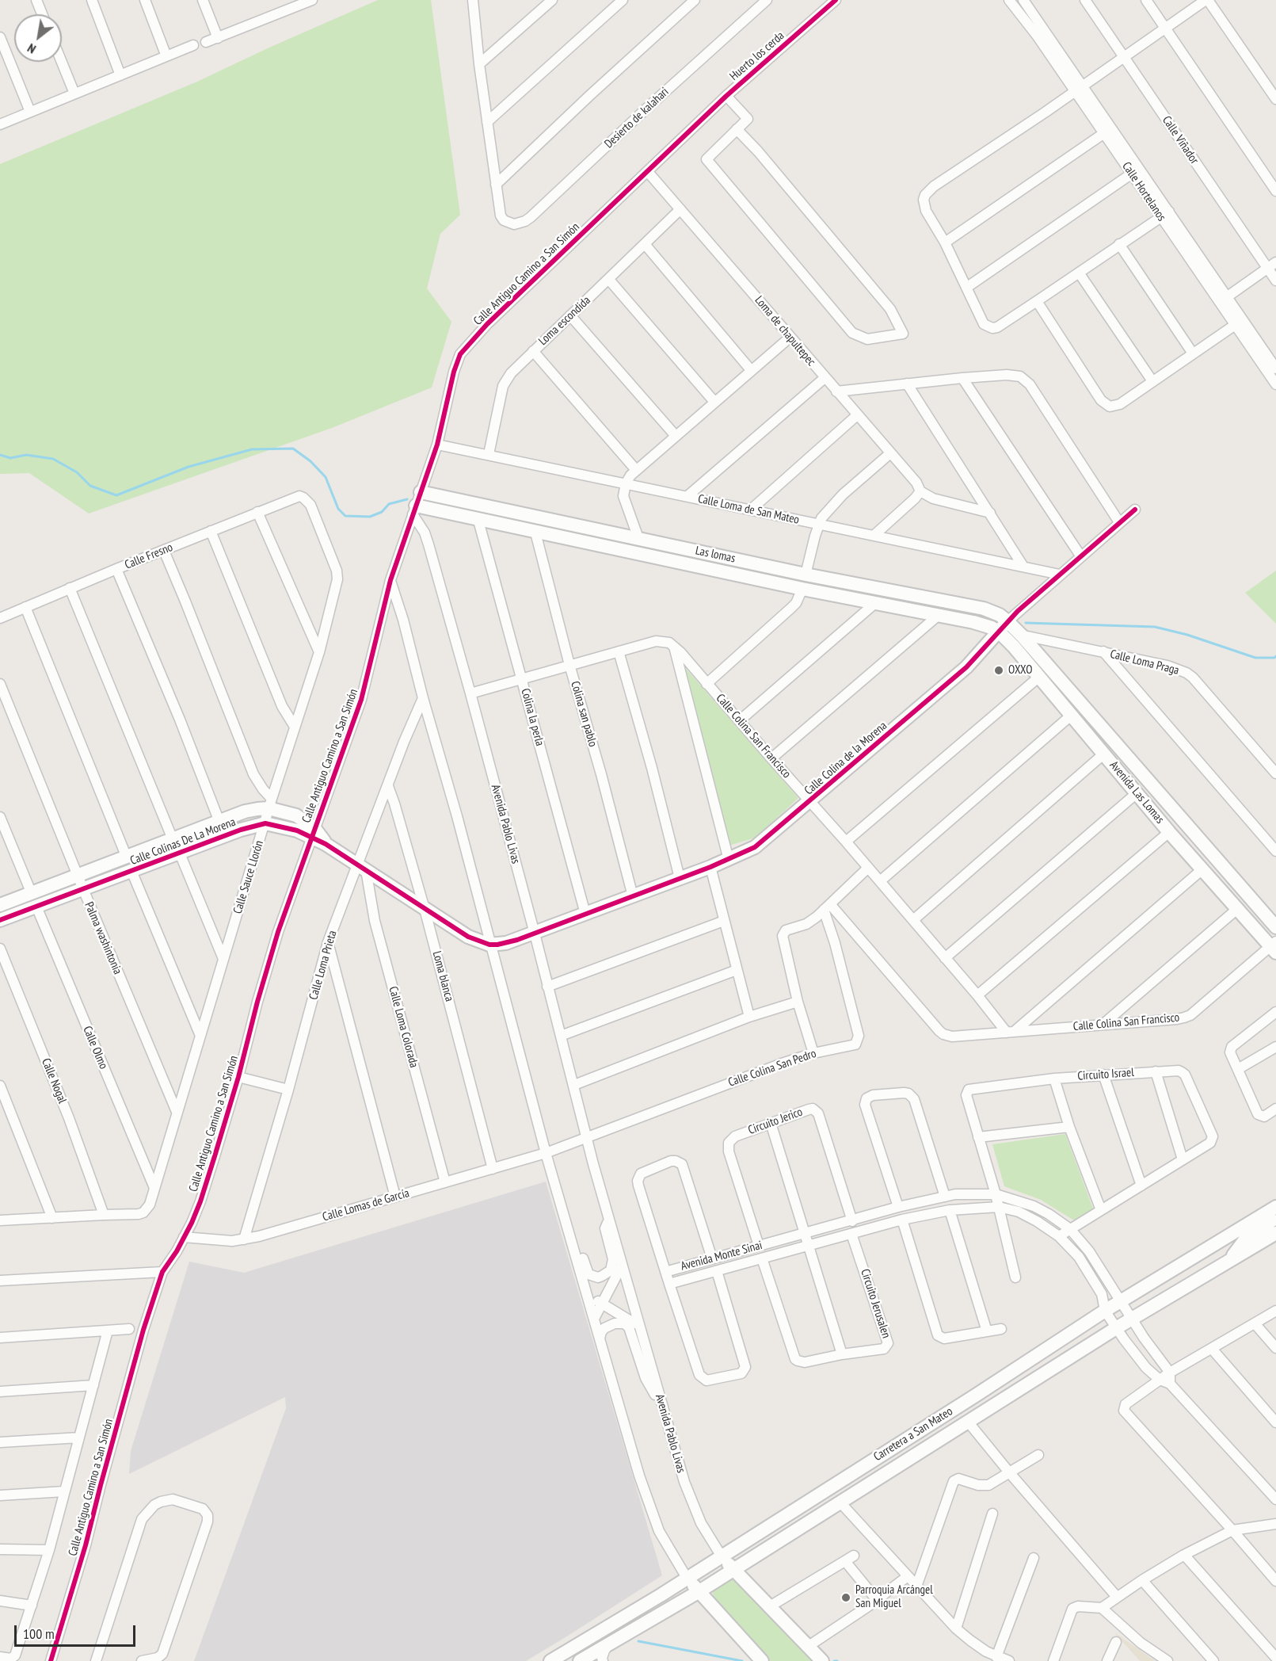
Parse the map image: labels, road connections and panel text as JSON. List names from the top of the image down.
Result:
{
  "streets": {
    "street": [
      "Huerto los cerda",
      "Desierto de kalahari",
      "Calle Viñador",
      "Calle Hortelanos",
      "Calle Antiguo Camino a San Simón",
      "Loma escondida",
      "Loma de chapultepec",
      "Calle Loma de San Mateo",
      "Las lomas",
      "Calle Fresno",
      "Calle Loma Praga",
      "Colina san pablo",
      "Colina la perla",
      "Calle Colina San Francisco",
      "Calle Colina de la Morena",
      "Avenida Las Lomas",
      "Avenida Pablo Livas",
      "Calle Colinas De La Morena",
      "Calle Sauce Llorón",
      "Palma washintonia",
      "Calle Loma Prieta",
      "Loma blanca",
      "Calle Loma Colorada",
      "Calle Olmo",
      "Calle Colina San Pedro",
      "Circuito Israel",
      "Calle Nogal",
      "Circuito Jerico",
      "Calle Lomas de García",
      "Avenida Monte Sinai",
      "Circuito Jerusalen",
      "Carretera a San Mateo"
    ]
  },
  "crossings": [
    ["Huerto los cerda", "Calle Antiguo Camino a San Simón"],
    ["Calle Antiguo Camino a San Simón", "Loma de chapultepec"],
    ["Calle Antiguo Camino a San Simón", "Calle Loma de San Mateo"],
    ["Calle Antiguo Camino a San Simón", "Las lomas"],
    ["Calle Antiguo Camino a San Simón", "Avenida Pablo Livas"],
    ["Calle Antiguo Camino a San Simón", "Calle Colinas De La Morena"],
    ["Calle Antiguo Camino a San Simón", "Calle Lomas de García"],
    ["Loma escondida", "Loma de chapultepec"],
    ["Loma escondida", "Calle Loma de San Mateo"],
    ["Calle Loma de San Mateo", "Calle Colina de la Morena"],
    ["Las lomas", "Calle Loma Praga"],
    ["Las lomas", "Colina san pablo"],
    ["Las lomas", "Colina la perla"],
    ["Las lomas", "Calle Colina de la Morena"],
    ["Las lomas", "Avenida Las Lomas"],
    ["Las lomas", "Avenida Pablo Livas"],
    ["Calle Fresno", "Calle Sauce Llorón"],
    ["Calle Loma Praga", "Calle Colina de la Morena"],
    ["Calle Loma Praga", "Avenida Las Lomas"],
    ["Colina san pablo", "Calle Colina de la Morena"],
    ["Colina la perla", "Calle Colina de la Morena"],
    ["Calle Colina San Francisco", "Calle Colina de la Morena"],
    ["Calle Colina San Francisco", "Avenida Las Lomas"],
    ["Calle Colina San Francisco", "Calle Colina San Pedro"],
    ["Calle Colina de la Morena", "Avenida Las Lomas"],
    ["Calle Colina de la Morena", "Avenida Pablo Livas"],
    ["Calle Colina de la Morena", "Calle Colinas De La Morena"],
    ["Avenida Pablo Livas", "Calle Colina San Pedro"],
    ["Avenida Pablo Livas", "Carretera a San Mateo"],
    ["Calle Colinas De La Morena", "Calle Sauce Llorón"],
    ["Calle Colinas De La Morena", "Palma washintonia"],
    ["Calle Colinas De La Morena", "Calle Loma Prieta"],
    ["Calle Colinas De La Morena", "Loma blanca"],
    ["Calle Colinas De La Morena", "Calle Loma Colorada"],
    ["Calle Colinas De La Morena", "Calle Olmo"],
    ["Calle Sauce Llorón", "Palma washintonia"],
    ["Calle Sauce Llorón", "Calle Olmo"],
    ["Calle Sauce Llorón", "Calle Nogal"],
    ["Calle Loma Prieta", "Loma blanca"],
    ["Calle Loma Prieta", "Calle Loma Colorada"],
    ["Calle Loma Prieta", "Calle Lomas de García"],
    ["Loma blanca", "Calle Lomas de García"],
    ["Calle Loma Colorada", "Calle Lomas de García"],
    ["Calle Colina San Pedro", "Calle Lomas de García"],
    ["Circuito Israel", "Avenida Monte Sinai"],
    ["Circuito Jerico", "Avenida Monte Sinai"],
    ["Avenida Monte Sinai", "Circuito Jerusalen"],
    ["Avenida Monte Sinai", "Carretera a San Mateo"]
  ],
  "places": ["OXXO", "Parroquia Arcángel San Miguel"],
  "scale_bar": "100 m",
  "north": "bottom left"
}
